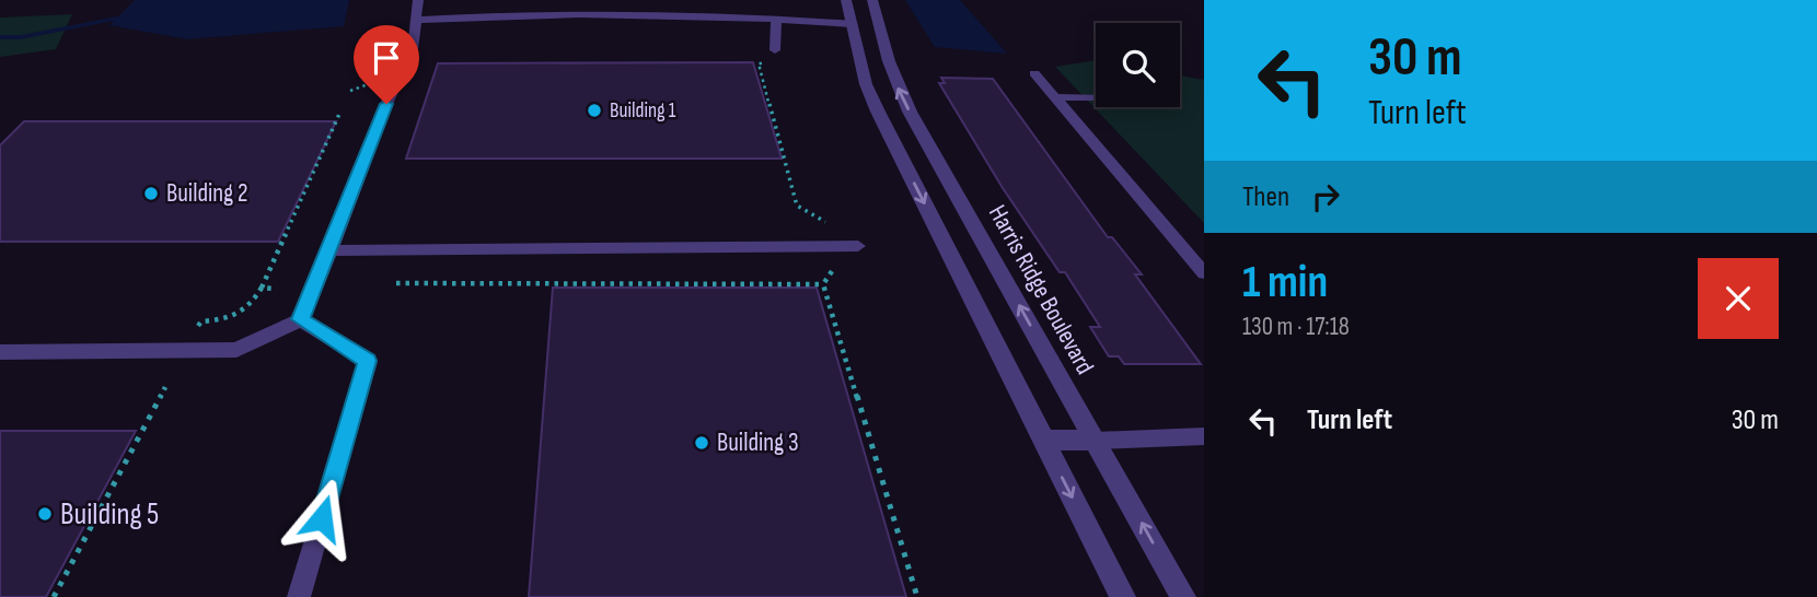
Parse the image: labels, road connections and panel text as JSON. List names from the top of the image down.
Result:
{
  "streets": {
    "street": ["Harris Ridge Boulevard"]
  },
  "places": [
    "Building 1",
    "Building 2",
    "Building 3",
    "Building 5"
  ],
  "page": {
    "turn": ["30 m", "Turn left"],
    "then": "Then",
    "heading": ["1 min", "130 m · 17:18"],
    "list": [
      {
        "name": "Turn left",
        "value": "30 m"
      }
    ]
  }
}
